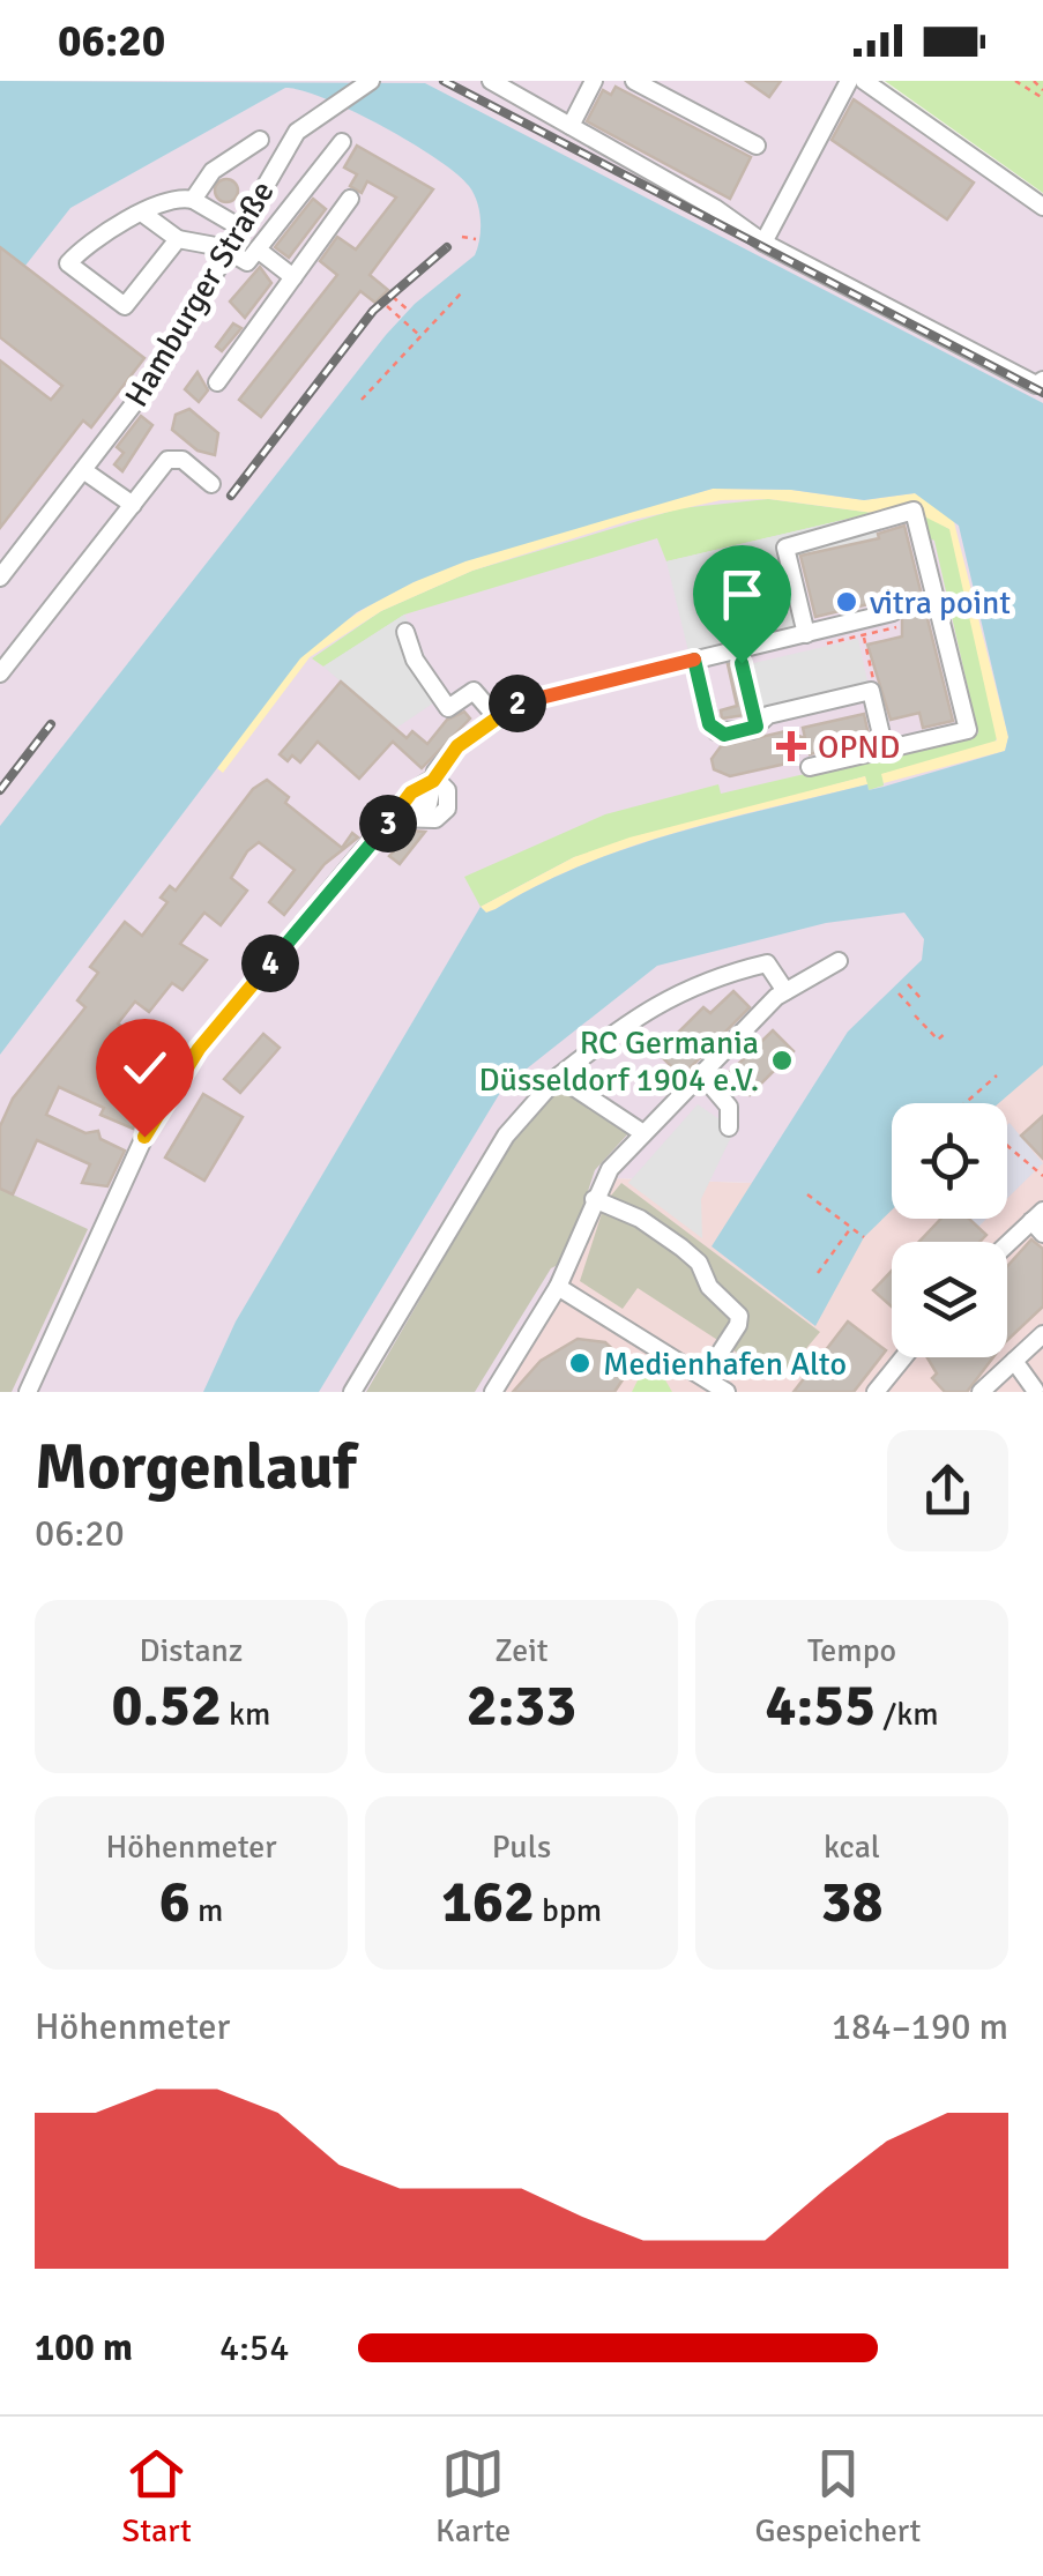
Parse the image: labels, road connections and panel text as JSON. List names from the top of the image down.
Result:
{
  "streets": {
    "street": ["Hamburger Straße"]
  },
  "places": {
    "other": ["vitra point", "RC Germania Düsseldorf 1904 e.V.", "Medienhafen Alto"],
    "health": ["OPND"]
  },
  "page": {
    "status": "06:20",
    "pins": ["2", "3", "4"],
    "heading": ["Morgenlauf", "06:20"],
    "stats": [
      ["Distanz", "0.52 km"],
      ["Zeit", "2:33"],
      ["Tempo", "4:55 /km"],
      ["Höhenmeter", "6 m"],
      ["Puls", "162 bpm"],
      ["kcal", "38"]
    ],
    "chart": ["Höhenmeter", "184–190 m"],
    "list": [
      {
        "name": "100 m",
        "note": "4:54"
      }
    ],
    "tabs": ["Start", "Karte", "Gespeichert"]
  }
}
